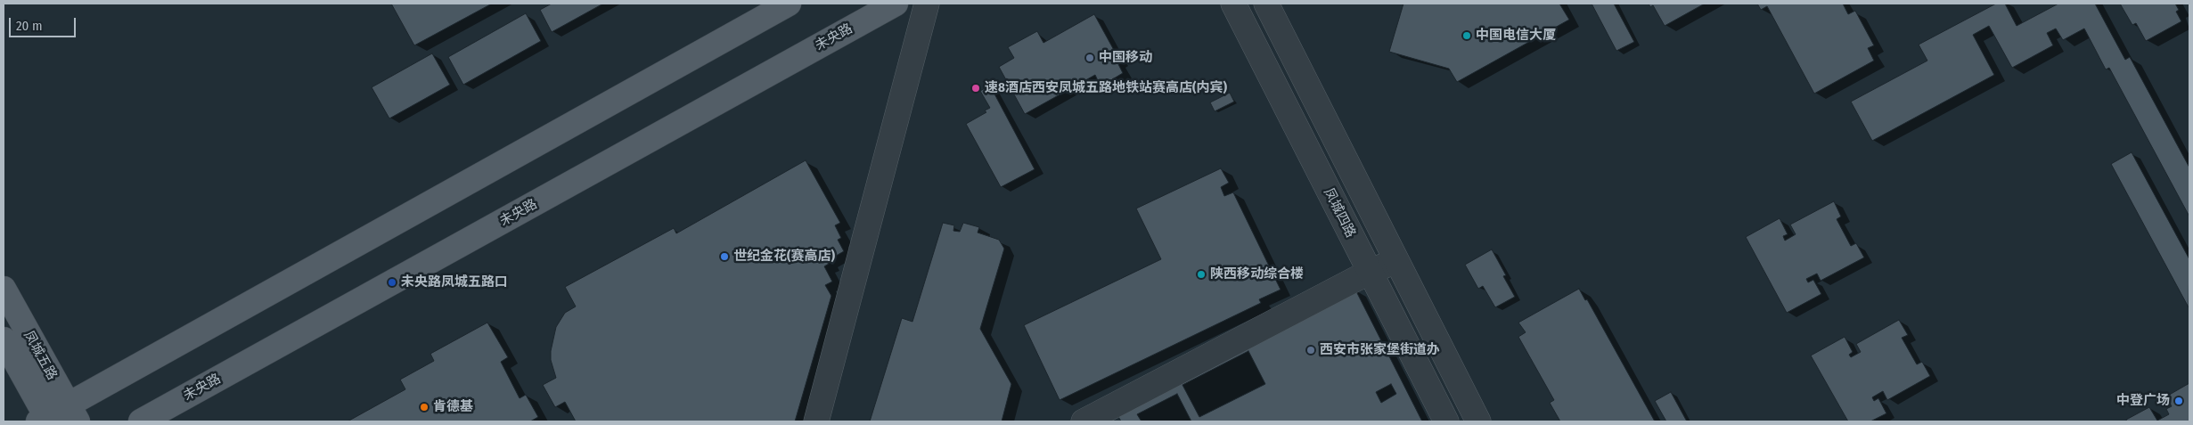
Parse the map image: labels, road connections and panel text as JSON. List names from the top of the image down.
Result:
{
  "streets": {
    "main road": ["未央路", "凤城五路"],
    "street": ["凤城四路"]
  },
  "places": [
    "中国电信大厦",
    "中国移动",
    "速8酒店西安凤城五路地铁站赛高店(内宾)",
    "世纪金花(赛高店)",
    "陕西移动综合楼",
    "未央路凤城五路口",
    "西安市张家堡街道办",
    "中登广场",
    "肯德基"
  ],
  "scale_bar": "20 m"
}
